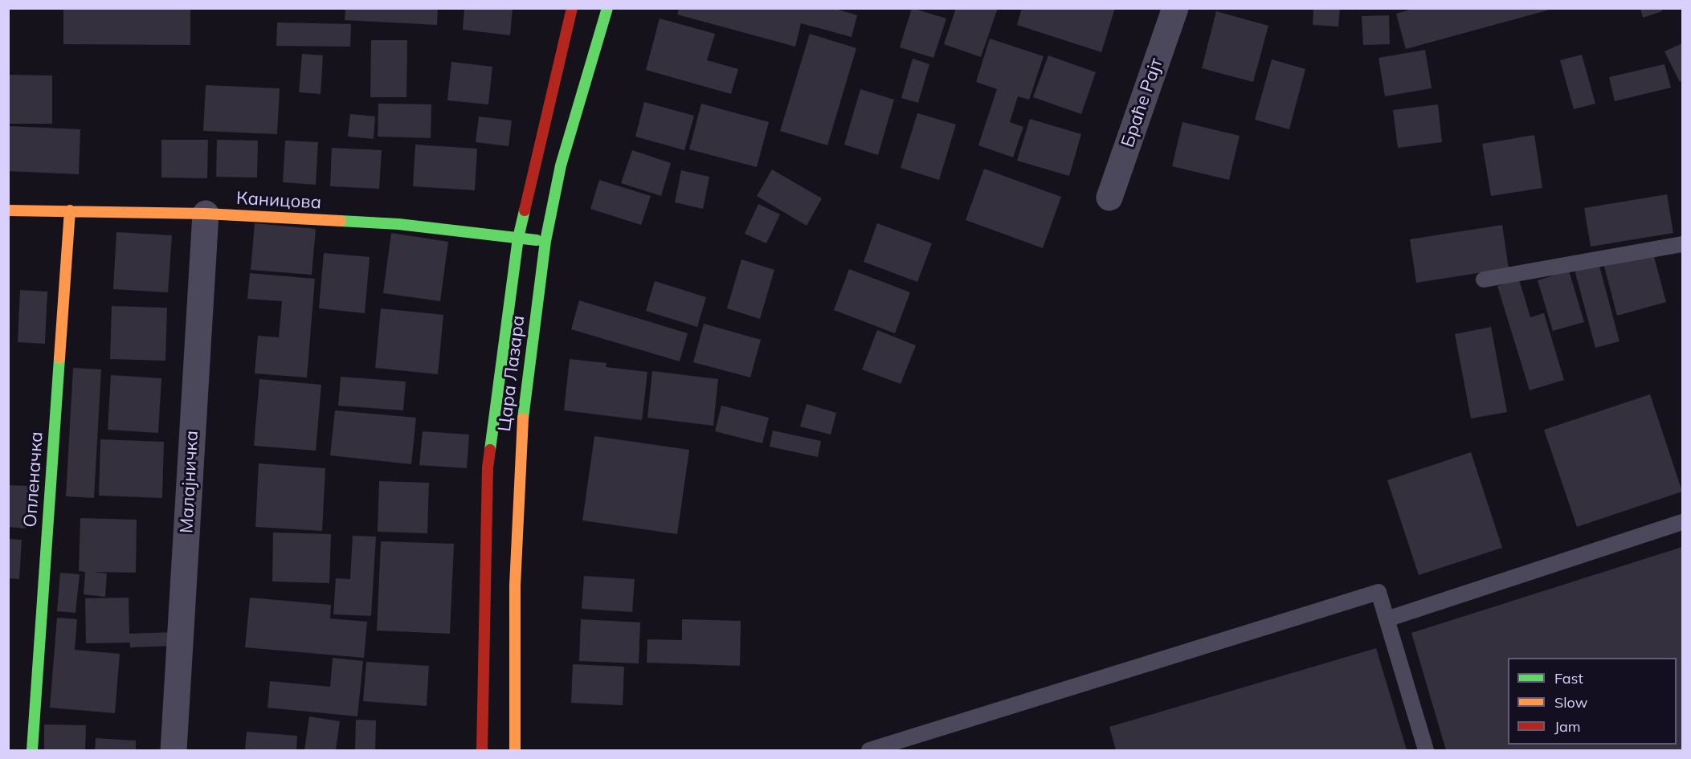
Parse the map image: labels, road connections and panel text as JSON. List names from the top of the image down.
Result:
{
  "streets": {
    "main road": ["Каницова", "Цара Лазара", "Опленачка"],
    "street": ["Браће Рајт", "Малајничка"]
  },
  "crossings": [
    ["Каницова", "Цара Лазара"],
    ["Каницова", "Опленачка"],
    ["Каницова", "Малајничка"]
  ],
  "legend": ["Fast", "Slow", "Jam"]
}
